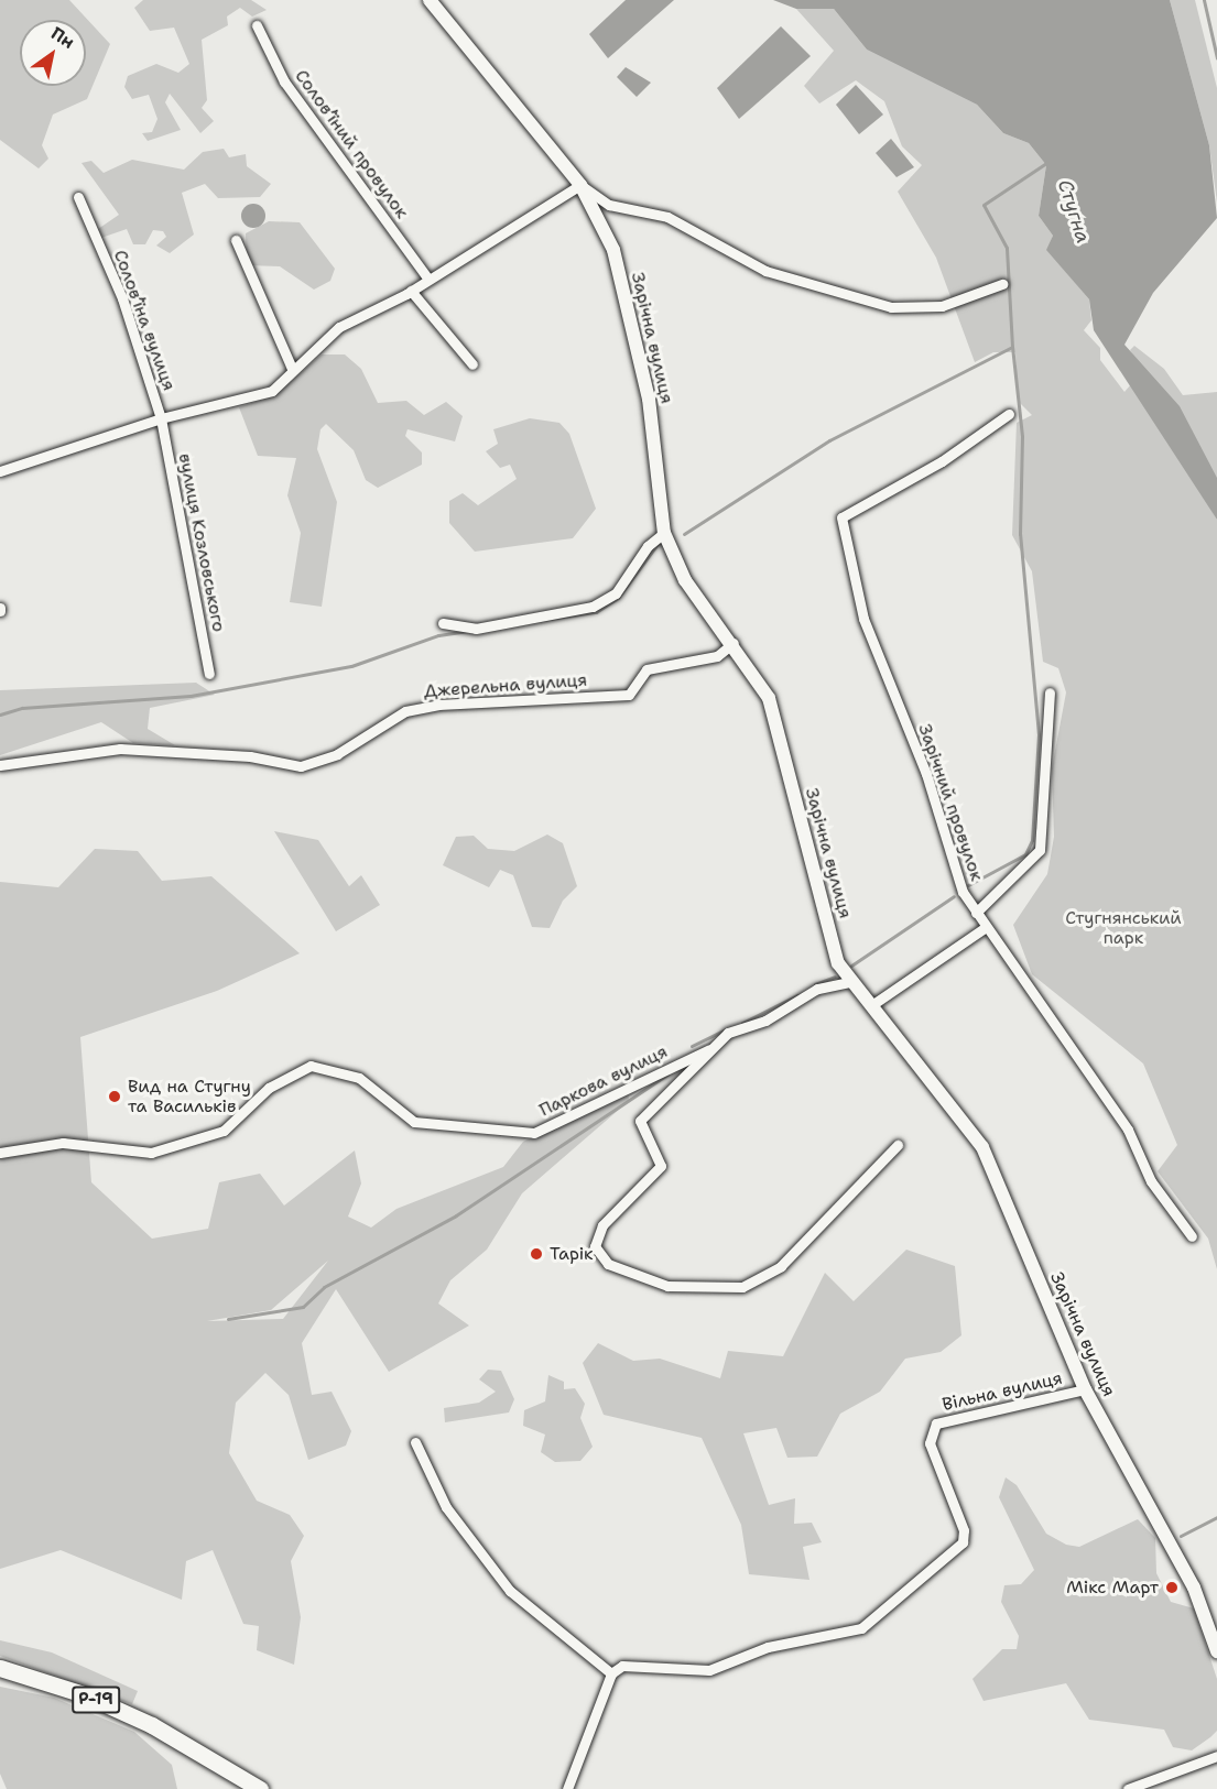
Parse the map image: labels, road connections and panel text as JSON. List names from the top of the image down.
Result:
{
  "streets": {
    "main road": ["Р-19"],
    "street": [
      "Соловʼїний провулок",
      "Соловʼїна вулиця",
      "Зарічна вулиця",
      "вулиця Козловського",
      "Джерельна вулиця",
      "Зарічний провулок",
      "Паркова вулиця",
      "Вільна вулиця"
    ]
  },
  "crossings": [
    ["Соловʼїний провулок", "Соловʼїна вулиця"],
    ["Соловʼїна вулиця", "вулиця Козловського"],
    ["Зарічна вулиця", "Джерельна вулиця"],
    ["Зарічна вулиця", "Вільна вулиця"]
  ],
  "water": ["Стугна"],
  "parks": ["Стугнянський парк"],
  "places": ["Вид на Стугну та Васильків", "Тарік", "Мікс Март"],
  "north": "top right"
}
